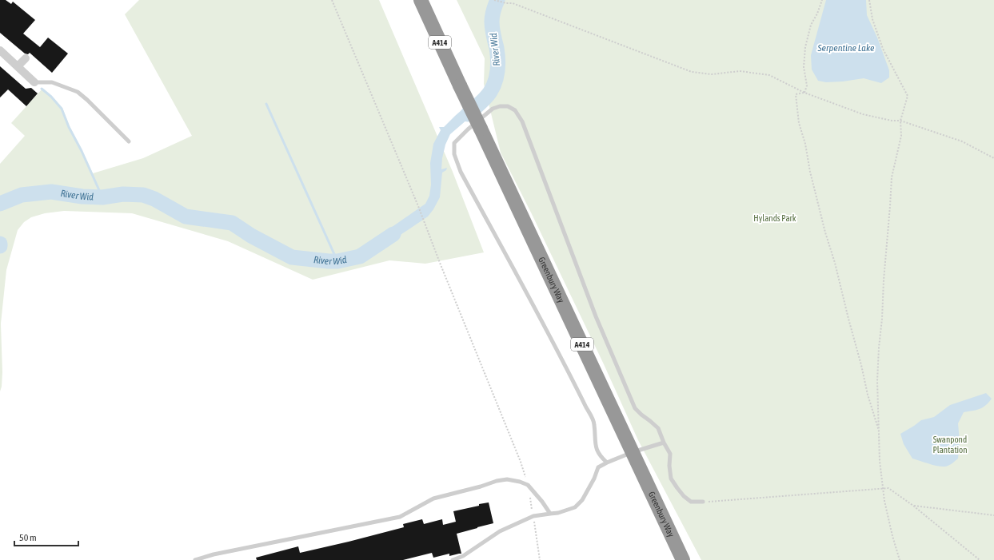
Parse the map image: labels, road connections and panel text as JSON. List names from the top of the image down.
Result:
{
  "streets": {
    "highway": ["A414", "Greenbury Way"]
  },
  "water": ["Serpentine Lake", "River Wid"],
  "parks": ["Hylands Park", "Swanpond Plantation"],
  "scale_bar": "50 m"
}
